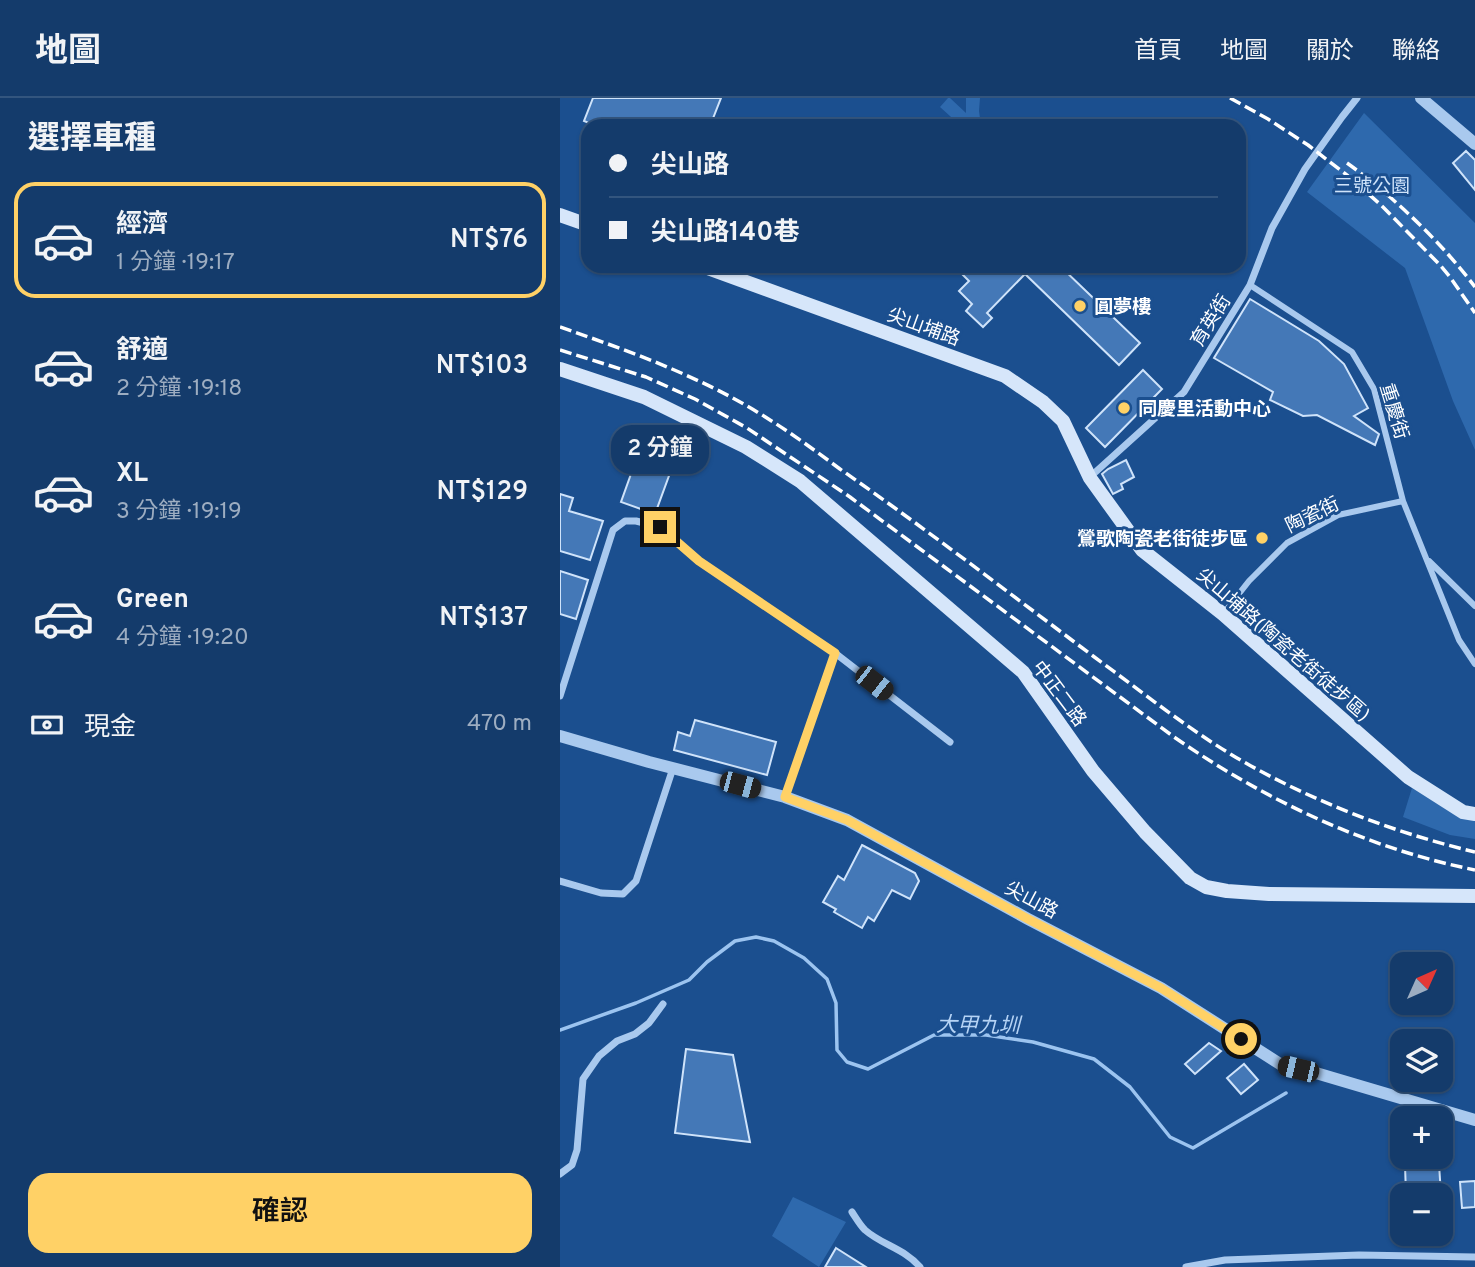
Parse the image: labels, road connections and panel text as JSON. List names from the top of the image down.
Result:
{
  "streets": {
    "main road": ["尖山埔路", "尖山埔路(陶瓷老街徒步區)", "中正二路"],
    "street": [
      "育英街",
      "重慶街",
      "陶瓷街",
      "尖山路"
    ]
  },
  "crossings": [
    ["育英街", "尖山埔路"],
    ["育英街", "重慶街"],
    ["育英街", "尖山埔路(陶瓷老街徒步區)"],
    ["尖山埔路", "尖山埔路(陶瓷老街徒步區)"],
    ["重慶街", "陶瓷街"],
    ["陶瓷街", "尖山埔路(陶瓷老街徒步區)"]
  ],
  "water": ["大甲九圳"],
  "parks": ["三號公園"],
  "places": ["圓夢樓", "同慶里活動中心", "鶯歌陶瓷老街徒步區"],
  "north": "top right",
  "page": {
    "header": "地圖",
    "nav": [
      "首頁",
      "地圖",
      "關於",
      "聯絡"
    ],
    "heading": "選擇車種",
    "banner": ["尖山路", "尖山路140巷"],
    "list": [
      {
        "name": "經濟",
        "note": "1 分鐘 · 19:17",
        "value": "NT$76"
      },
      {
        "name": "舒適",
        "note": "2 分鐘 · 19:18",
        "value": "NT$103"
      },
      {
        "name": "XL",
        "note": "3 分鐘 · 19:19",
        "value": "NT$129"
      },
      {
        "name": "Green",
        "note": "4 分鐘 · 19:20",
        "value": "NT$137"
      }
    ],
    "bubble": "2 分鐘",
    "pay": ["現金", "470 m"],
    "map_buttons": ["+", "−"],
    "buttons": "確認"
  }
}
